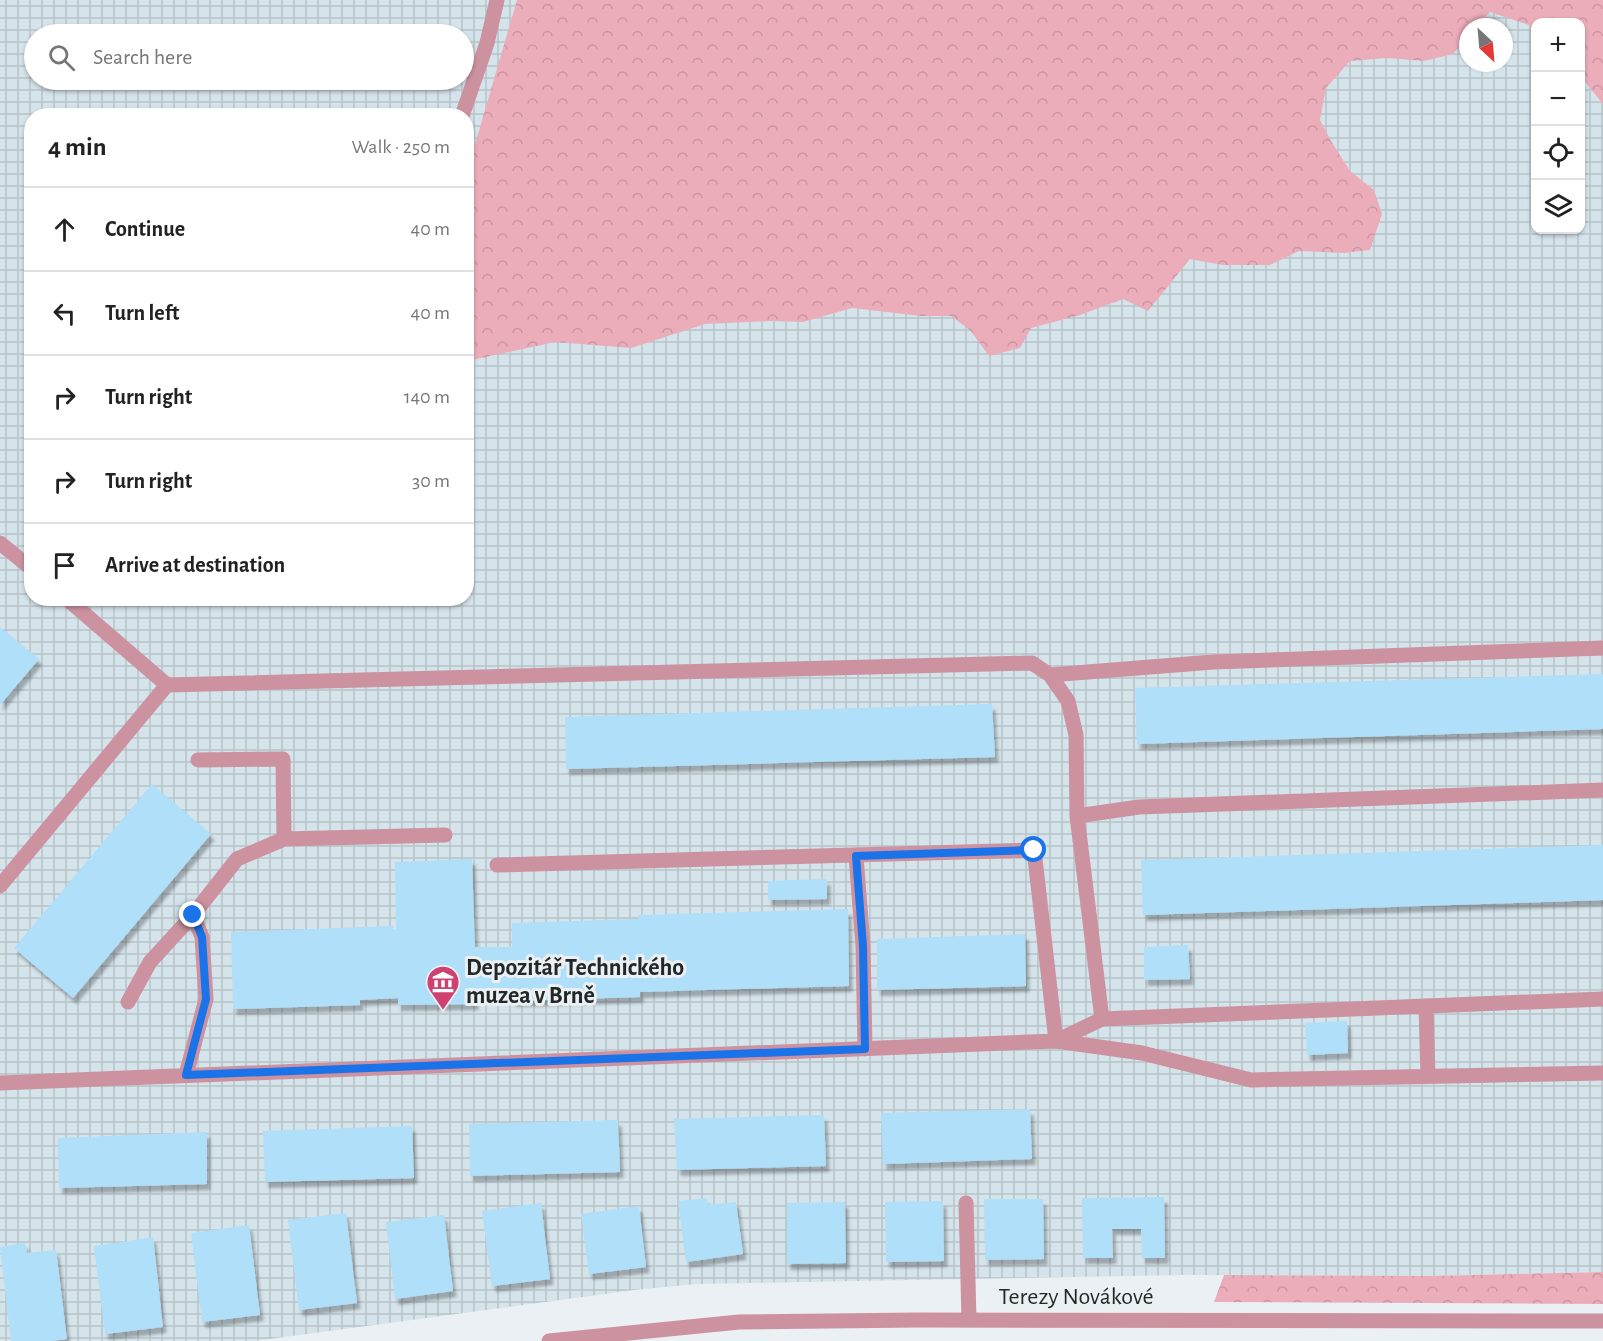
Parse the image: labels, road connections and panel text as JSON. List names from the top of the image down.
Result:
{
  "streets": {
    "street": ["Terezy Novákové"]
  },
  "places": {
    "museum": ["Depozitář Technického muzea v Brně"]
  },
  "north": "bottom right",
  "page": {
    "map_buttons": ["+", "−"],
    "search": "Search here",
    "heading": ["4 min", "Walk · 250 m"],
    "list": [
      ["Continue", "40 m"],
      ["Turn left", "40 m"],
      ["Turn right", "140 m"],
      ["Turn right", "30 m"],
      "Arrive at destination"
    ]
  }
}
